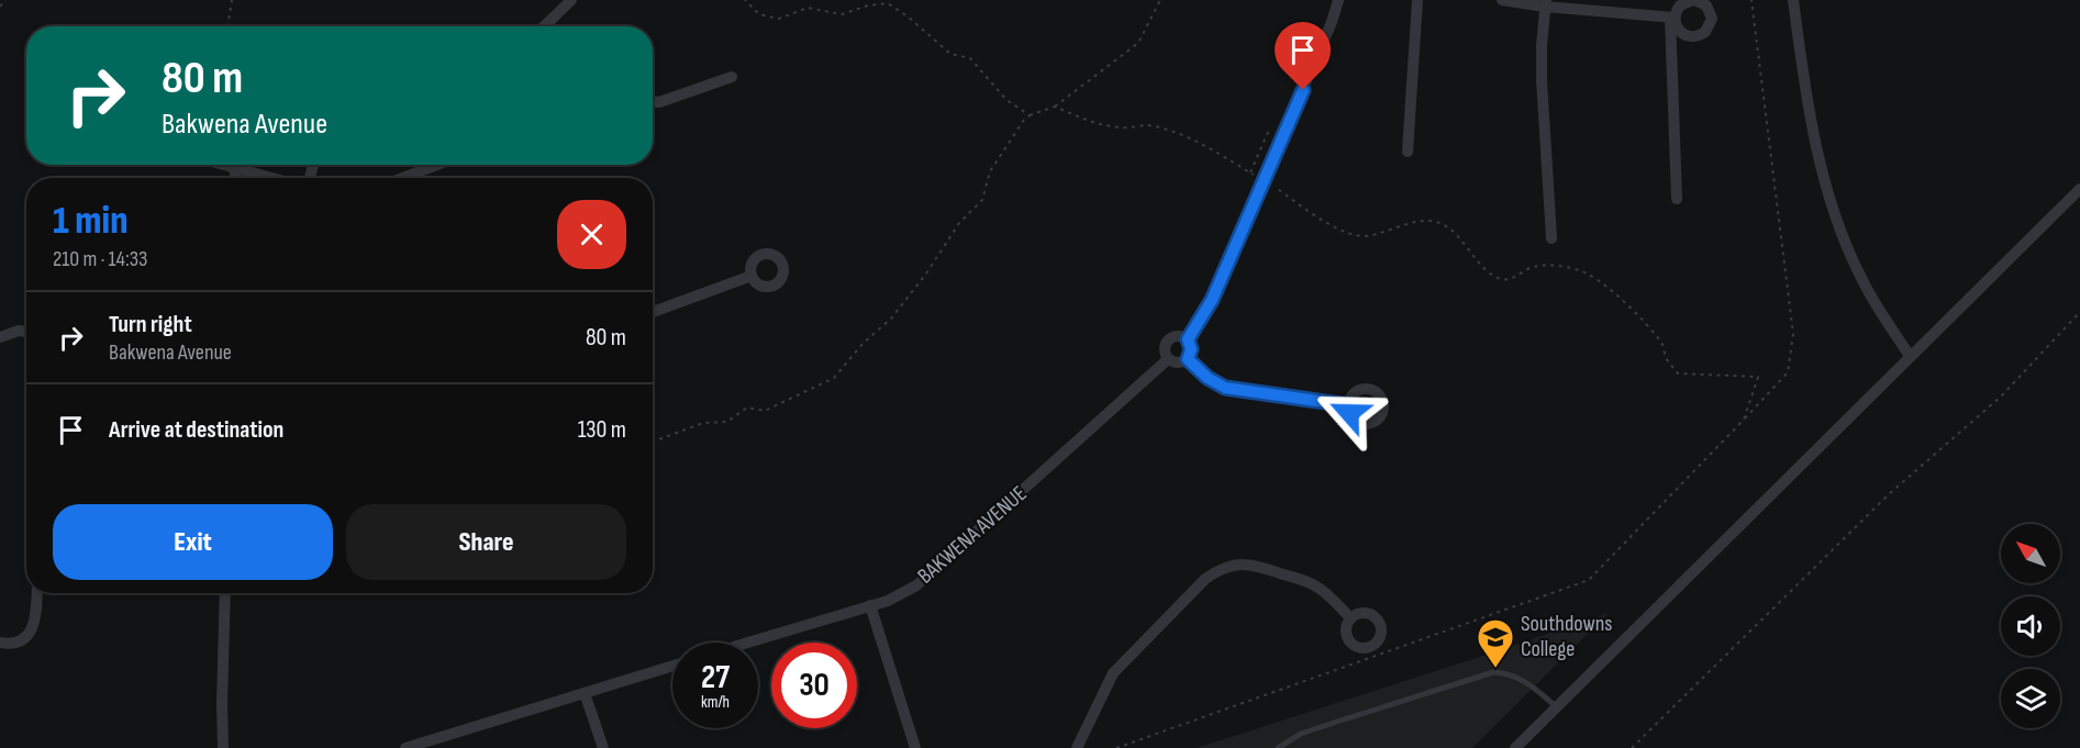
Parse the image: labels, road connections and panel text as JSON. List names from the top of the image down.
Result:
{
  "streets": {
    "street": ["BAKWENA AVENUE"]
  },
  "places": {
    "school or university": ["Southdowns College"]
  },
  "north": "top left",
  "page": {
    "turn": ["80 m", "Bakwena Avenue"],
    "heading": ["1 min", "210 m · 14:33"],
    "list": [
      {
        "name": "Turn right",
        "note": "Bakwena Avenue",
        "value": "80 m"
      },
      {
        "name": "Arrive at destination",
        "value": "130 m"
      }
    ],
    "buttons": ["Exit", "Share"],
    "speed": "27 km/h",
    "limit": "30"
  }
}
